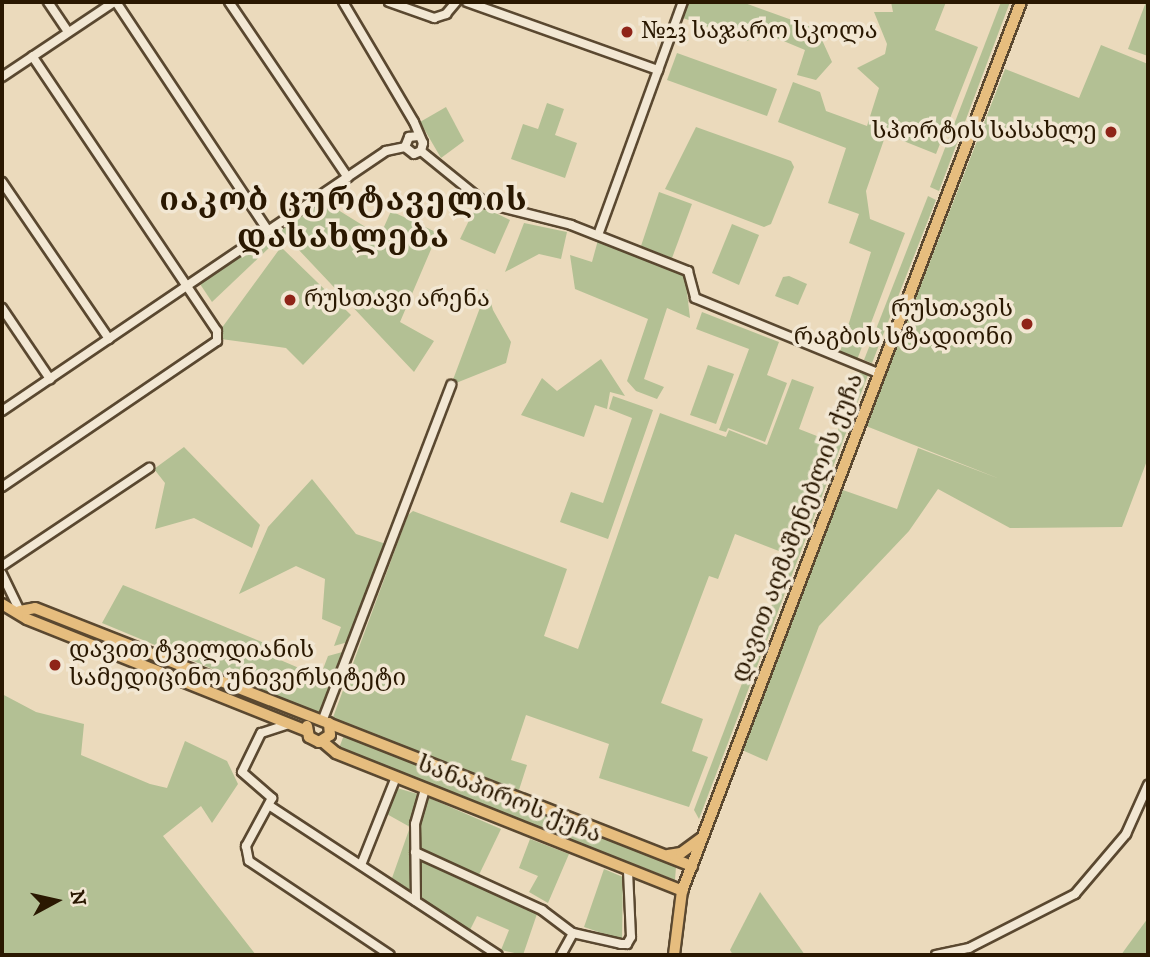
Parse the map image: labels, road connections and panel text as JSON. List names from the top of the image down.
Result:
{
  "streets": {
    "main road": ["დავით აღმაშენებლის ქუჩა", "სანაპიროს ქუჩა"]
  },
  "crossings": [
    ["დავით აღმაშენებლის ქუჩა", "სანაპიროს ქუჩა"]
  ],
  "districts": ["იაკობ ცურტაველის დასახლება"],
  "places": [
    "№23 საჯარო სკოლა",
    "სპორტის სასახლე",
    "რუსთავი არენა",
    "რუსთავის რაგბის სტადიონი",
    "დავით ტვილდიანის სამედიცინო უნივერსიტეტი"
  ],
  "north": "right"
}
